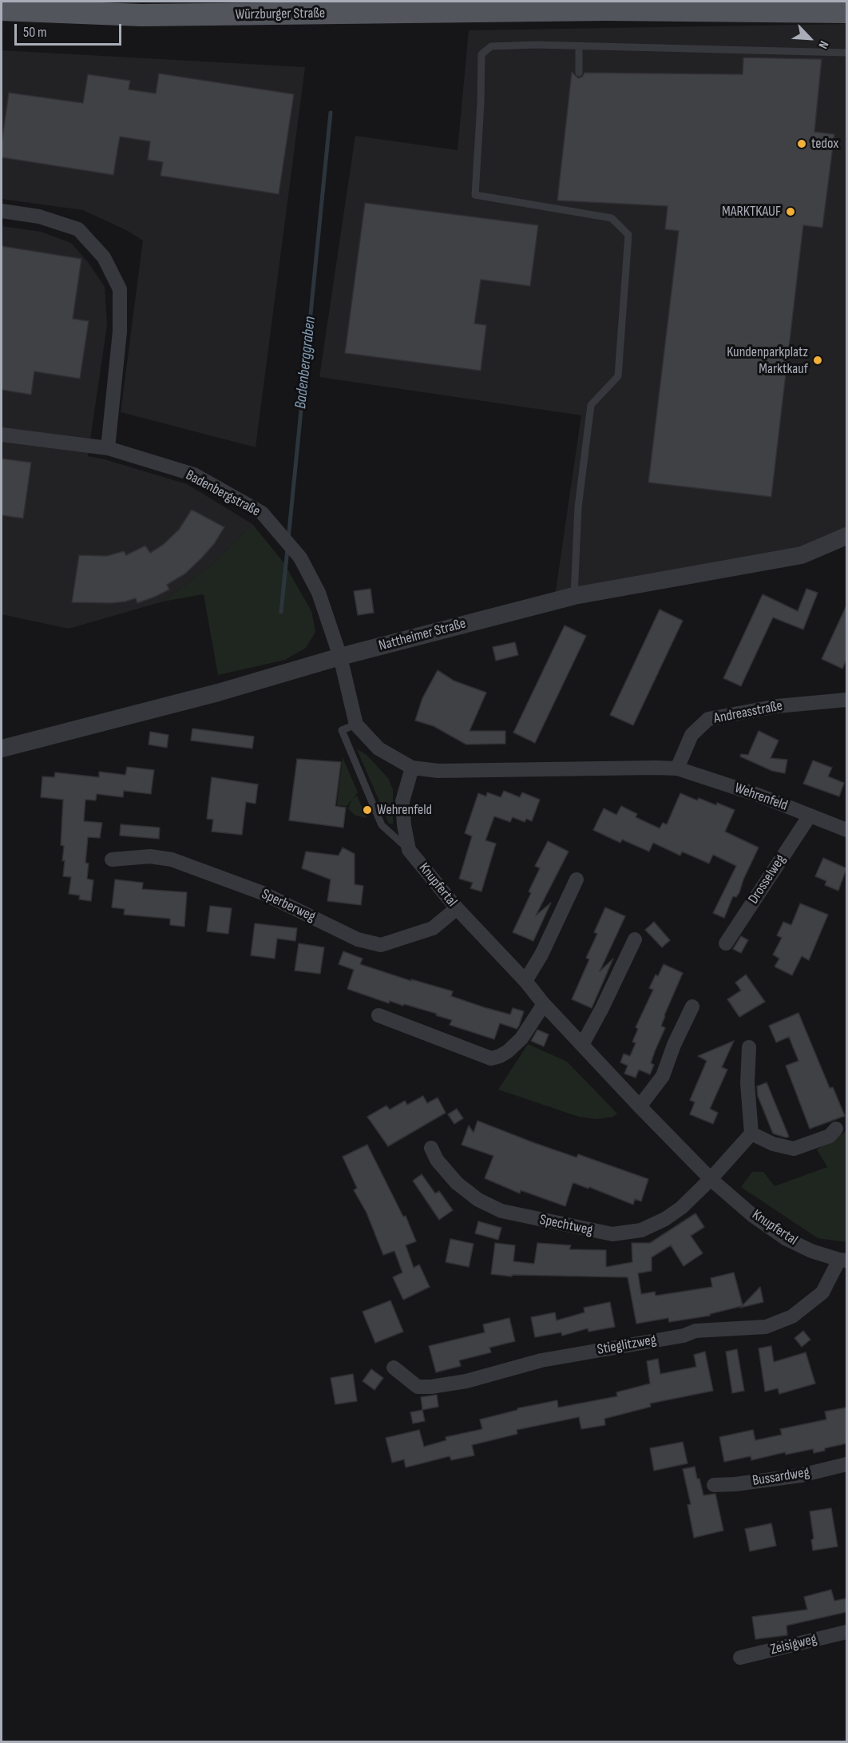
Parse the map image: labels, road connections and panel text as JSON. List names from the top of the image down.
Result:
{
  "streets": {
    "main road": ["Würzburger Straße"],
    "street": [
      "Badenbergstraße",
      "Nattheimer Straße",
      "Andreasstraße",
      "Wehrenfeld",
      "Drosselweg",
      "Knupfertal",
      "Sperberweg",
      "Spechtweg",
      "Stieglitzweg",
      "Bussardweg",
      "Zeisigweg"
    ]
  },
  "crossings": [
    ["Badenbergstraße", "Nattheimer Straße"],
    ["Badenbergstraße", "Wehrenfeld"],
    ["Nattheimer Straße", "Wehrenfeld"],
    ["Andreasstraße", "Wehrenfeld"],
    ["Wehrenfeld", "Drosselweg"],
    ["Wehrenfeld", "Knupfertal"],
    ["Knupfertal", "Sperberweg"],
    ["Knupfertal", "Spechtweg"],
    ["Knupfertal", "Stieglitzweg"]
  ],
  "water": ["Badenberggraben"],
  "places": [
    "tedox",
    "MARKTKAUF",
    "Kundenparkplatz Marktkauf",
    "Wehrenfeld"
  ],
  "scale_bar": "50 m",
  "north": "bottom right"
}
